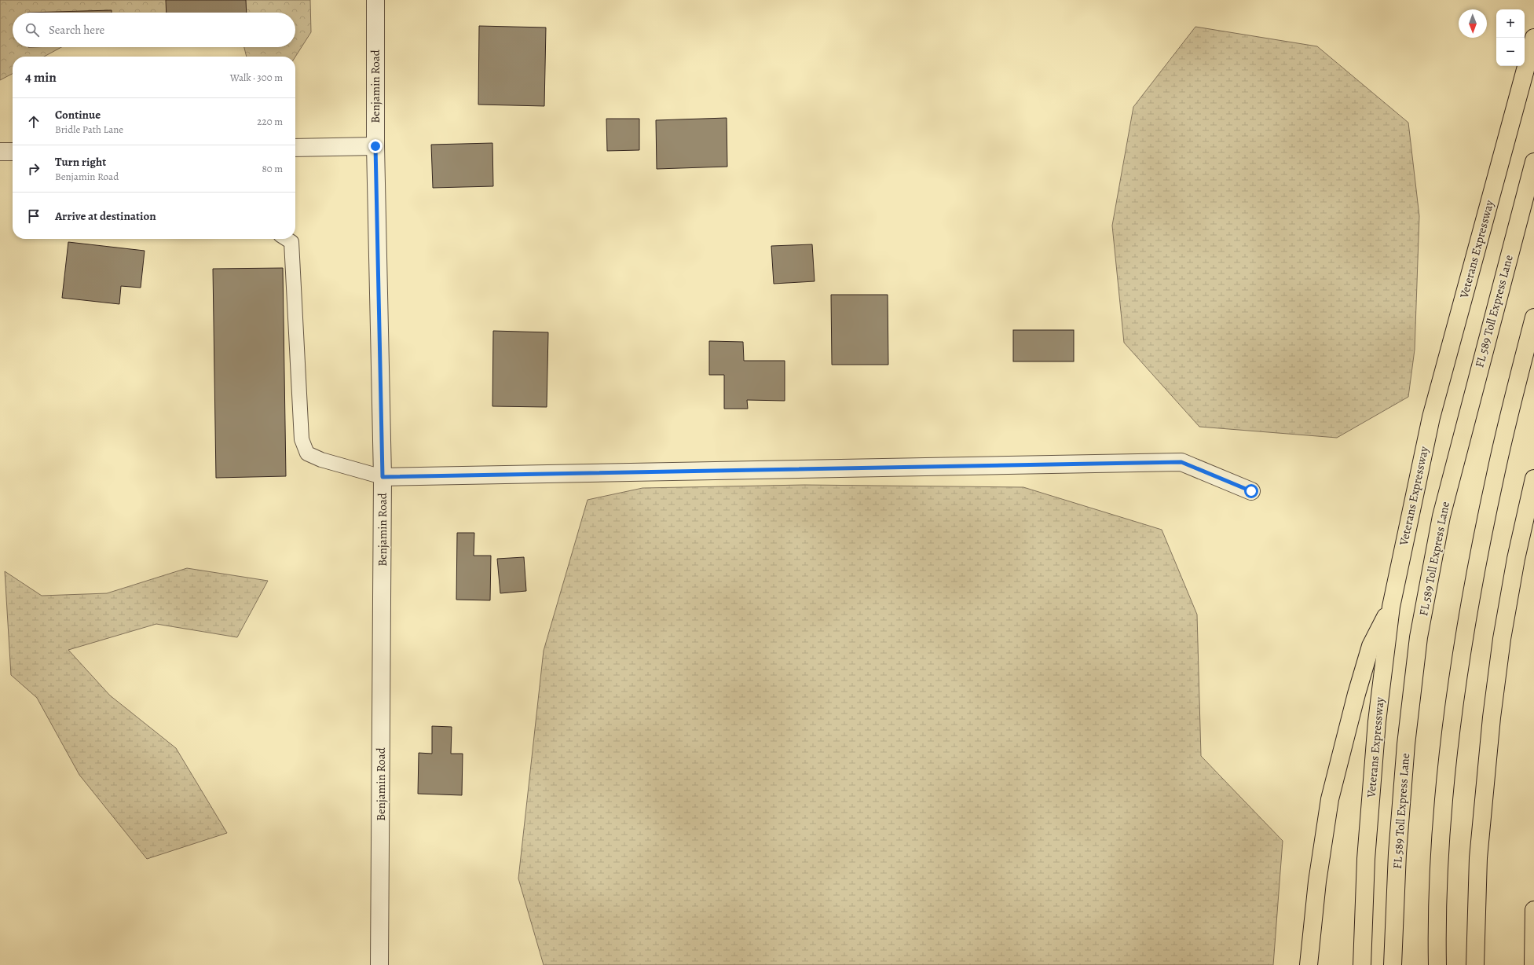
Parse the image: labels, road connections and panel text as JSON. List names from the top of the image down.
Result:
{
  "streets": {
    "highway": ["Veterans Expressway", "FL 589 Toll Express Lane"],
    "street": ["Benjamin Road"]
  },
  "north": "bottom",
  "page": {
    "map_buttons": ["+", "−"],
    "search": "Search here",
    "heading": ["4 min", "Walk · 300 m"],
    "list": [
      ["Continue", "Bridle Path Lane", "220 m"],
      ["Turn right", "Benjamin Road", "80 m"],
      "Arrive at destination"
    ]
  }
}
